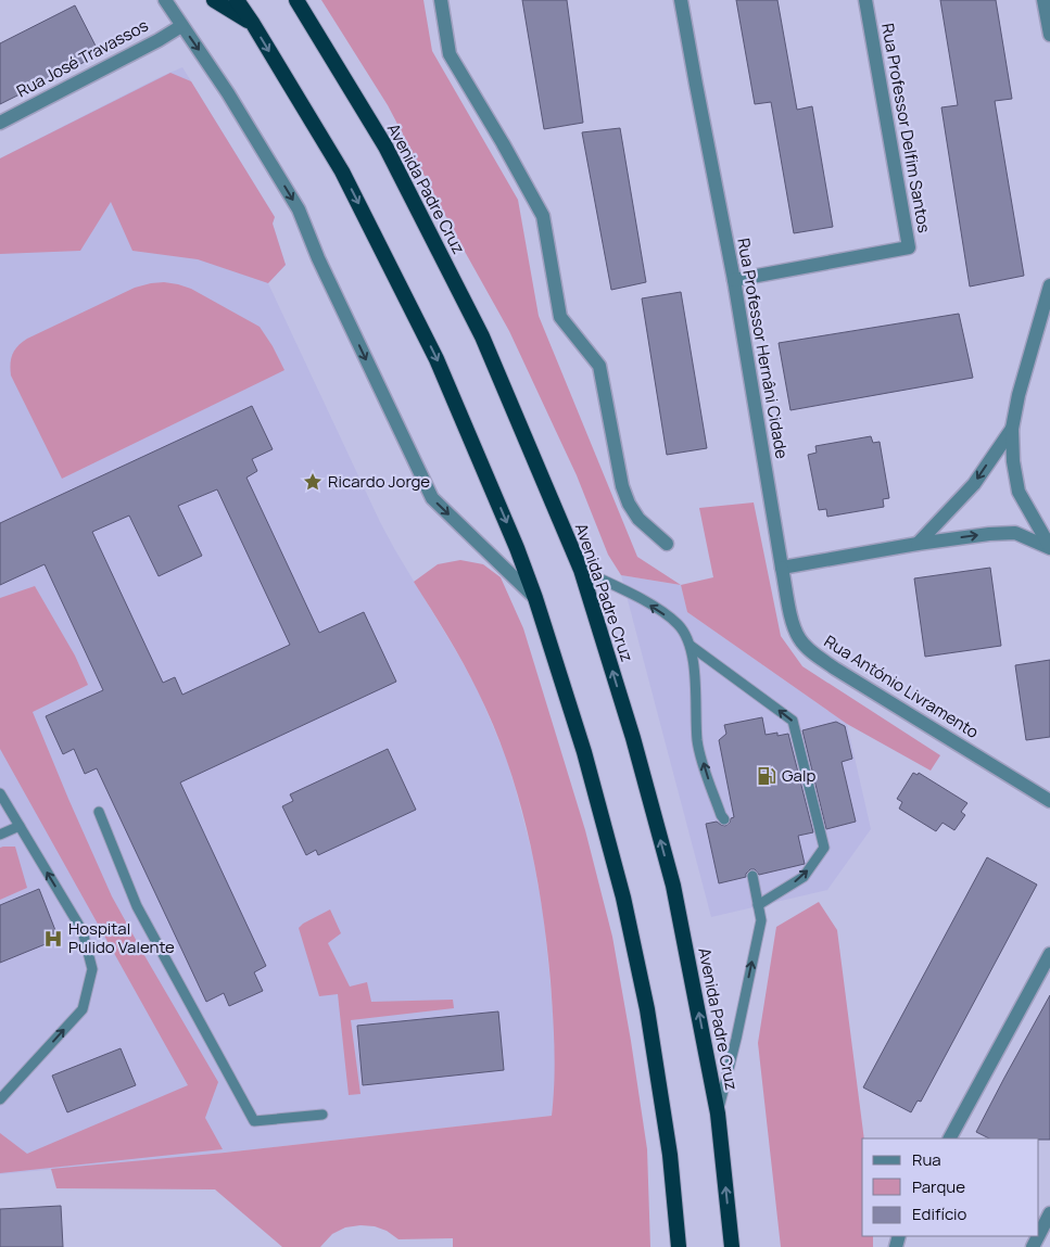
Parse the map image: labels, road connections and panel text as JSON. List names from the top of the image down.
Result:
{
  "streets": {
    "highway": ["Avenida Padre Cruz"],
    "street": [
      "Rua José Travassos",
      "Rua Professor Delfim Santos",
      "Rua Professor Hernâni Cidade",
      "Rua António Livramento"
    ]
  },
  "crossings": [
    ["Rua Professor Delfim Santos", "Rua Professor Hernâni Cidade"],
    ["Rua Professor Hernâni Cidade", "Rua António Livramento"]
  ],
  "places": {
    "place": ["Ricardo Jorge"],
    "fuel station": ["Galp"],
    "hospital": ["Hospital Pulido Valente"]
  },
  "legend": ["Rua", "Parque", "Edifício"]
}
